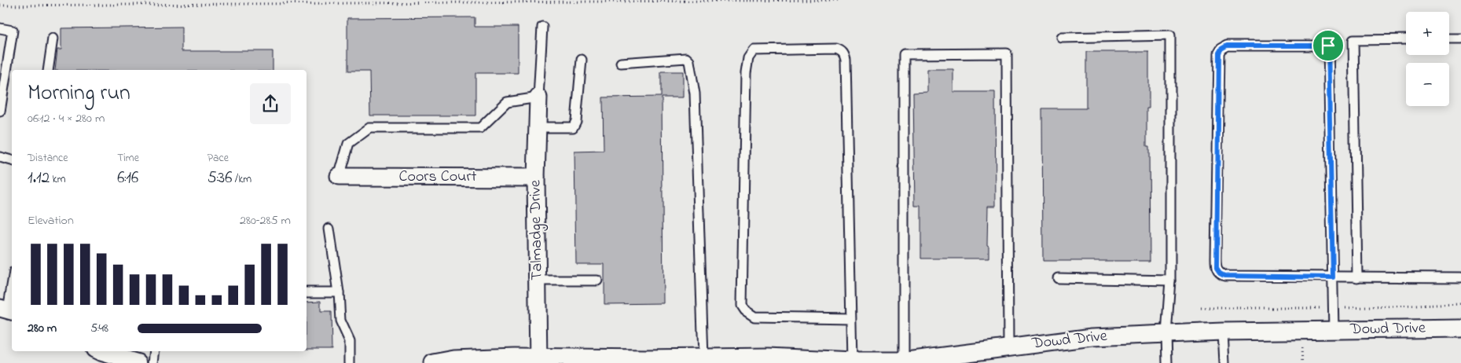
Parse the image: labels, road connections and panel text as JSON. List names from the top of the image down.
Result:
{
  "streets": {
    "street": ["Coors Court", "Talmadge Drive", "Dowd Drive"]
  },
  "crossings": [
    ["Coors Court", "Talmadge Drive"],
    ["Talmadge Drive", "Dowd Drive"]
  ],
  "page": {
    "map_buttons": ["+", "−"],
    "heading": ["Morning run", "06:12 · 4 × 280 m"],
    "stats": [
      ["Distance", "1.12 km"],
      ["Time", "6:16"],
      ["Pace", "5:36 /km"]
    ],
    "chart": ["Elevation", "280–285 m"],
    "list": [
      {
        "name": "280 m",
        "note": "5:48"
      }
    ]
  }
}
